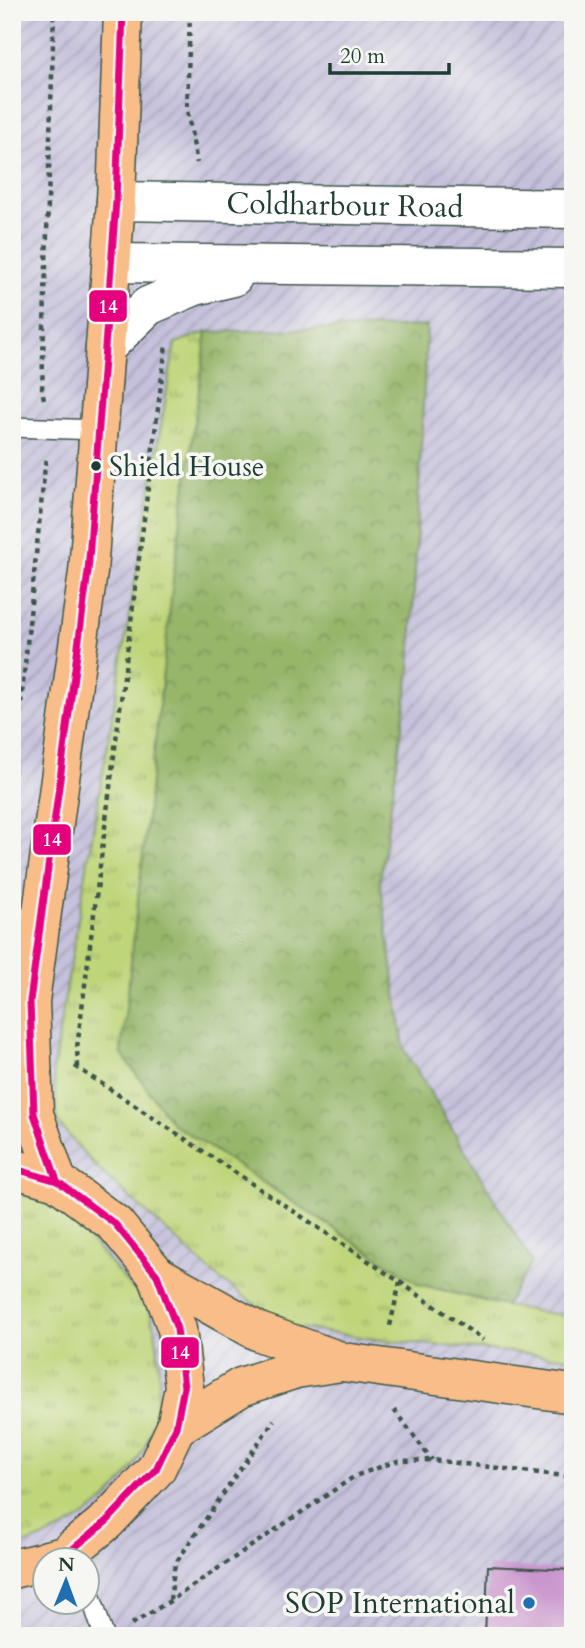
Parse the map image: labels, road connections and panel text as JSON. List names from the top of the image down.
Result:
{
  "streets": {
    "street": ["Coldharbour Road"]
  },
  "places": ["Shield House", "SOP International"],
  "lines": ["transit line 14"],
  "scale_bar": "20 m",
  "north": "top"
}
